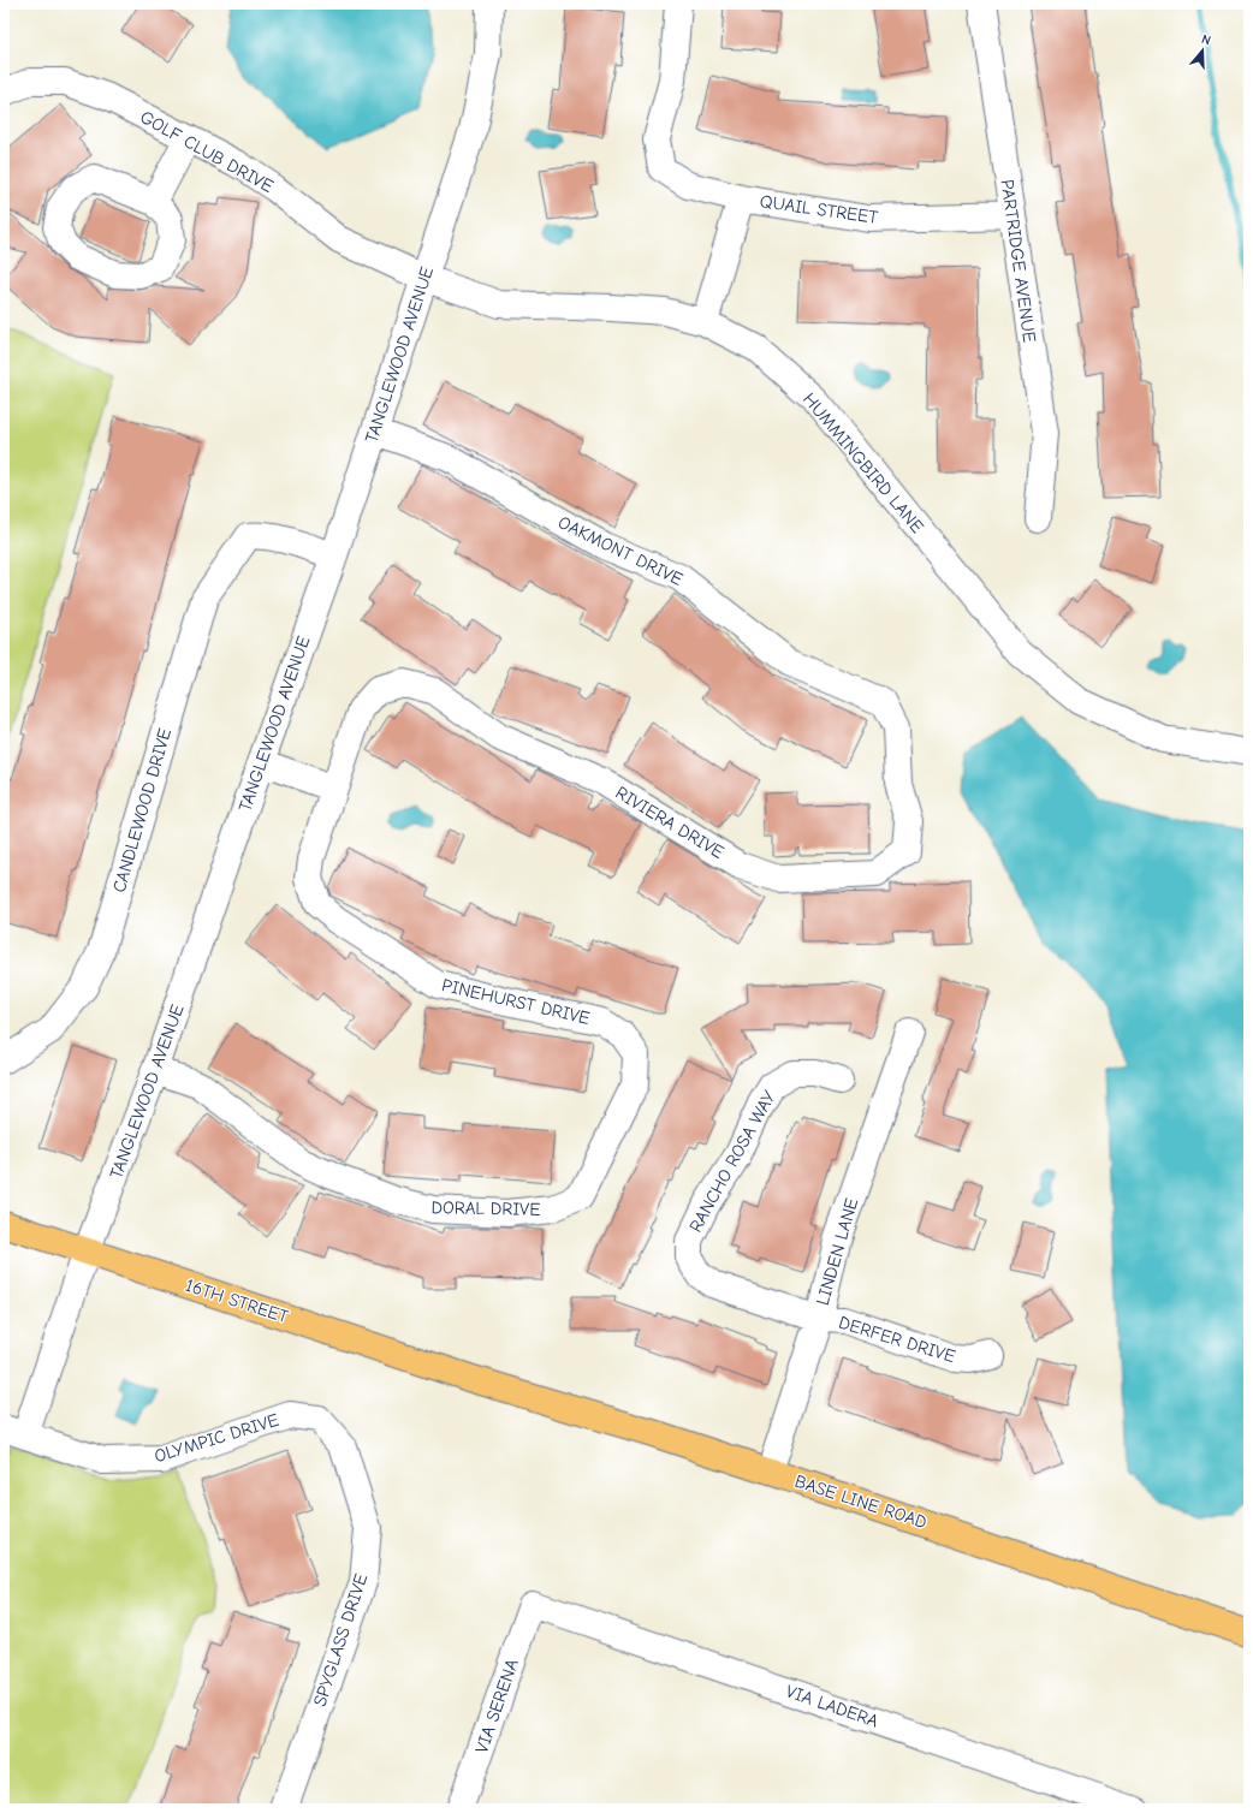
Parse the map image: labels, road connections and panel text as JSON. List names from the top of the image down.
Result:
{
  "streets": {
    "main road": ["16TH STREET", "BASE LINE ROAD"],
    "street": [
      "GOLF CLUB DRIVE",
      "QUAIL STREET",
      "PARTRIDGE AVENUE",
      "TANGLEWOOD AVENUE",
      "HUMMINGBIRD LANE",
      "OAKMONT DRIVE",
      "CANDLEWOOD DRIVE",
      "RIVIERA DRIVE",
      "PINEHURST DRIVE",
      "RANCHO ROSA WAY",
      "DORAL DRIVE",
      "LINDEN LANE",
      "DERFER DRIVE",
      "OLYMPIC DRIVE",
      "SPYGLASS DRIVE",
      "VIA SERENA",
      "VIA LADERA"
    ]
  },
  "crossings": [
    ["GOLF CLUB DRIVE", "TANGLEWOOD AVENUE"],
    ["GOLF CLUB DRIVE", "HUMMINGBIRD LANE"],
    ["QUAIL STREET", "PARTRIDGE AVENUE"],
    ["TANGLEWOOD AVENUE", "HUMMINGBIRD LANE"],
    ["TANGLEWOOD AVENUE", "OAKMONT DRIVE"],
    ["TANGLEWOOD AVENUE", "CANDLEWOOD DRIVE"],
    ["TANGLEWOOD AVENUE", "DORAL DRIVE"],
    ["TANGLEWOOD AVENUE", "16TH STREET"],
    ["TANGLEWOOD AVENUE", "OLYMPIC DRIVE"],
    ["OAKMONT DRIVE", "RIVIERA DRIVE"],
    ["RIVIERA DRIVE", "PINEHURST DRIVE"],
    ["PINEHURST DRIVE", "DORAL DRIVE"],
    ["RANCHO ROSA WAY", "DERFER DRIVE"],
    ["LINDEN LANE", "DERFER DRIVE"],
    ["LINDEN LANE", "BASE LINE ROAD"],
    ["16TH STREET", "BASE LINE ROAD"],
    ["OLYMPIC DRIVE", "SPYGLASS DRIVE"],
    ["VIA SERENA", "VIA LADERA"]
  ],
  "north": "top"
}
